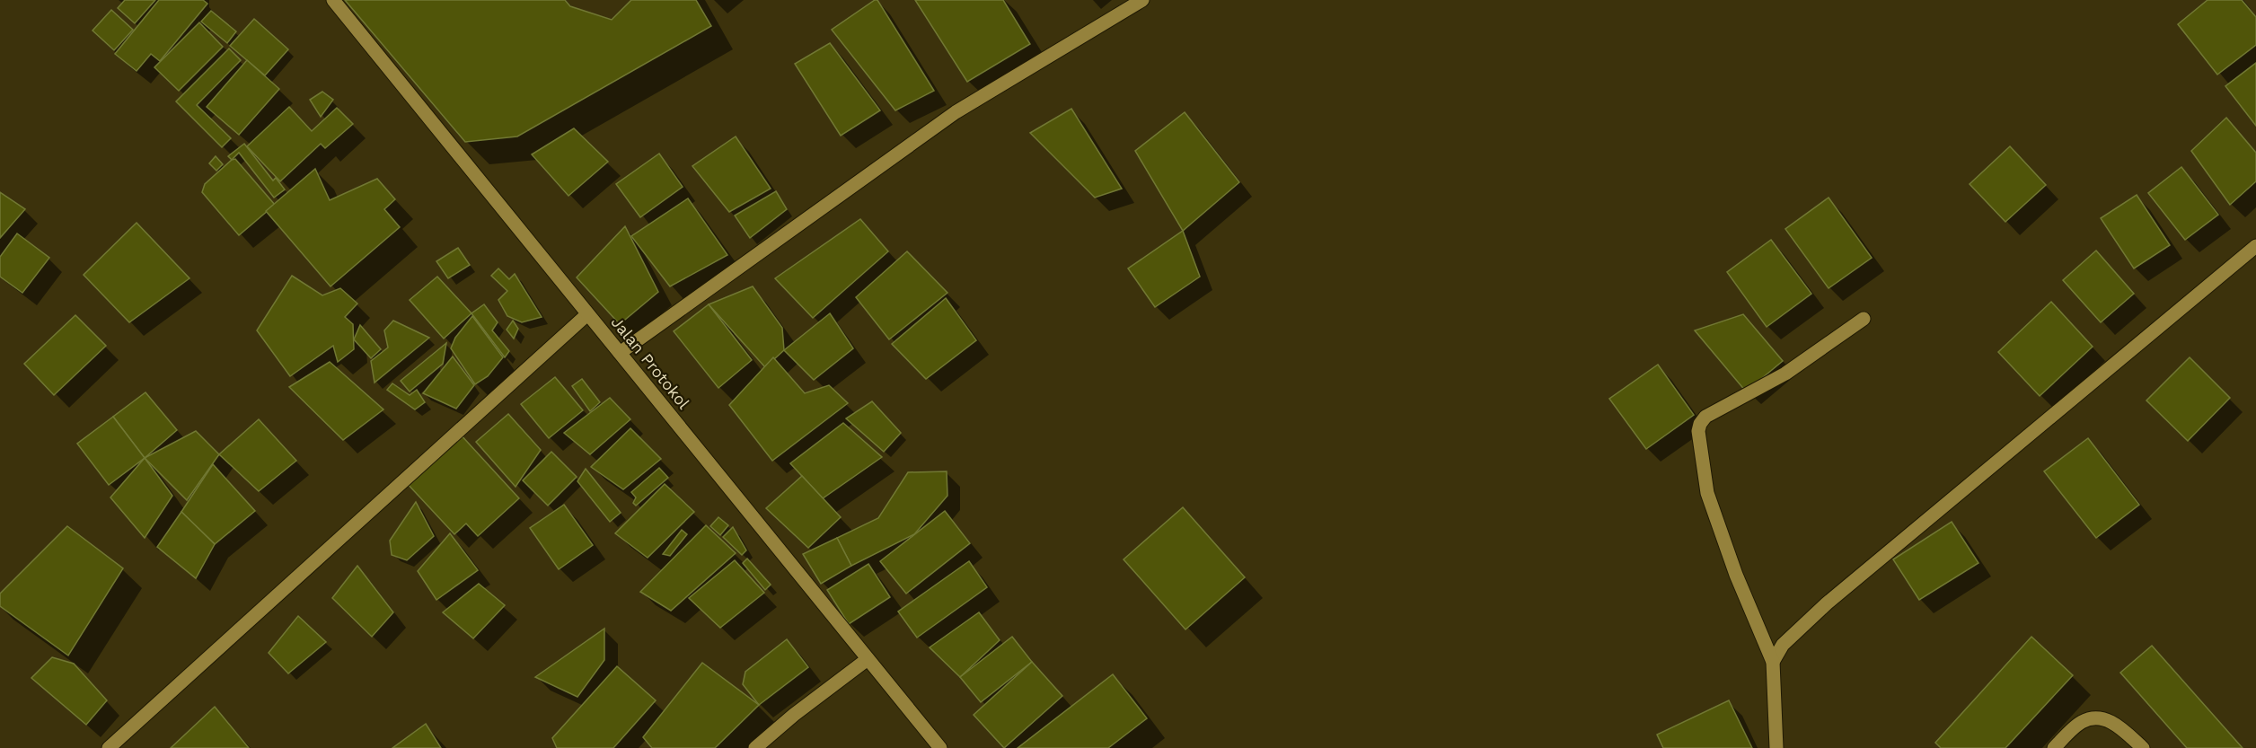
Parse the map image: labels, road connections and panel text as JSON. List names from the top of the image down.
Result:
{
  "streets": {
    "street": ["Jalan Protokol"]
  }
}
